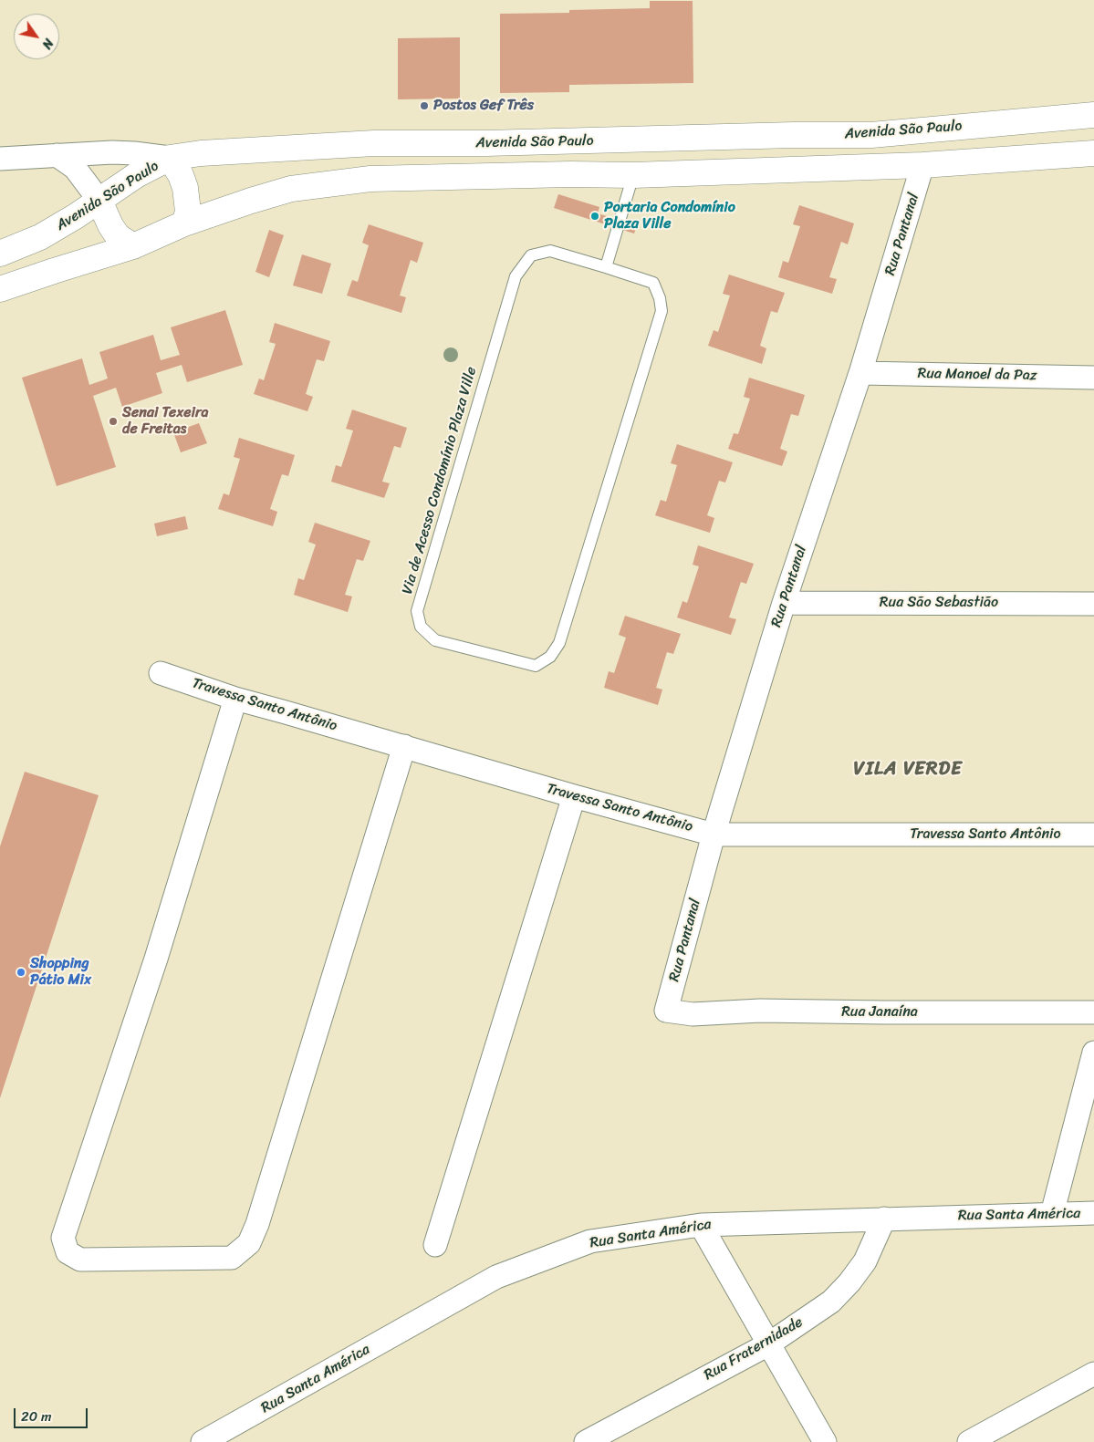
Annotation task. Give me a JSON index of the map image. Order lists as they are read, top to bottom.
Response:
{
  "streets": {
    "street": [
      "Avenida São Paulo",
      "Rua Pantanal",
      "Rua Manoel da Paz",
      "Rua São Sebastião",
      "Travessa Santo Antônio",
      "Rua Janaína",
      "Rua Santa América",
      "Rua Fraternidade"
    ],
    "lane": ["Via de Acesso Condomínio Plaza Ville"]
  },
  "crossings": [
    ["Rua Pantanal", "Rua Manoel da Paz"],
    ["Rua Pantanal", "Rua São Sebastião"],
    ["Rua Pantanal", "Travessa Santo Antônio"],
    ["Rua Pantanal", "Rua Janaína"],
    ["Rua Santa América", "Rua Fraternidade"]
  ],
  "districts": ["VILA VERDE"],
  "places": [
    "Postos Gef Três",
    "Portaria Condomínio Plaza Ville",
    "Senai Texeira de Freitas",
    "Shopping Pátio Mix"
  ],
  "scale_bar": "20 m",
  "north": "bottom right"
}
